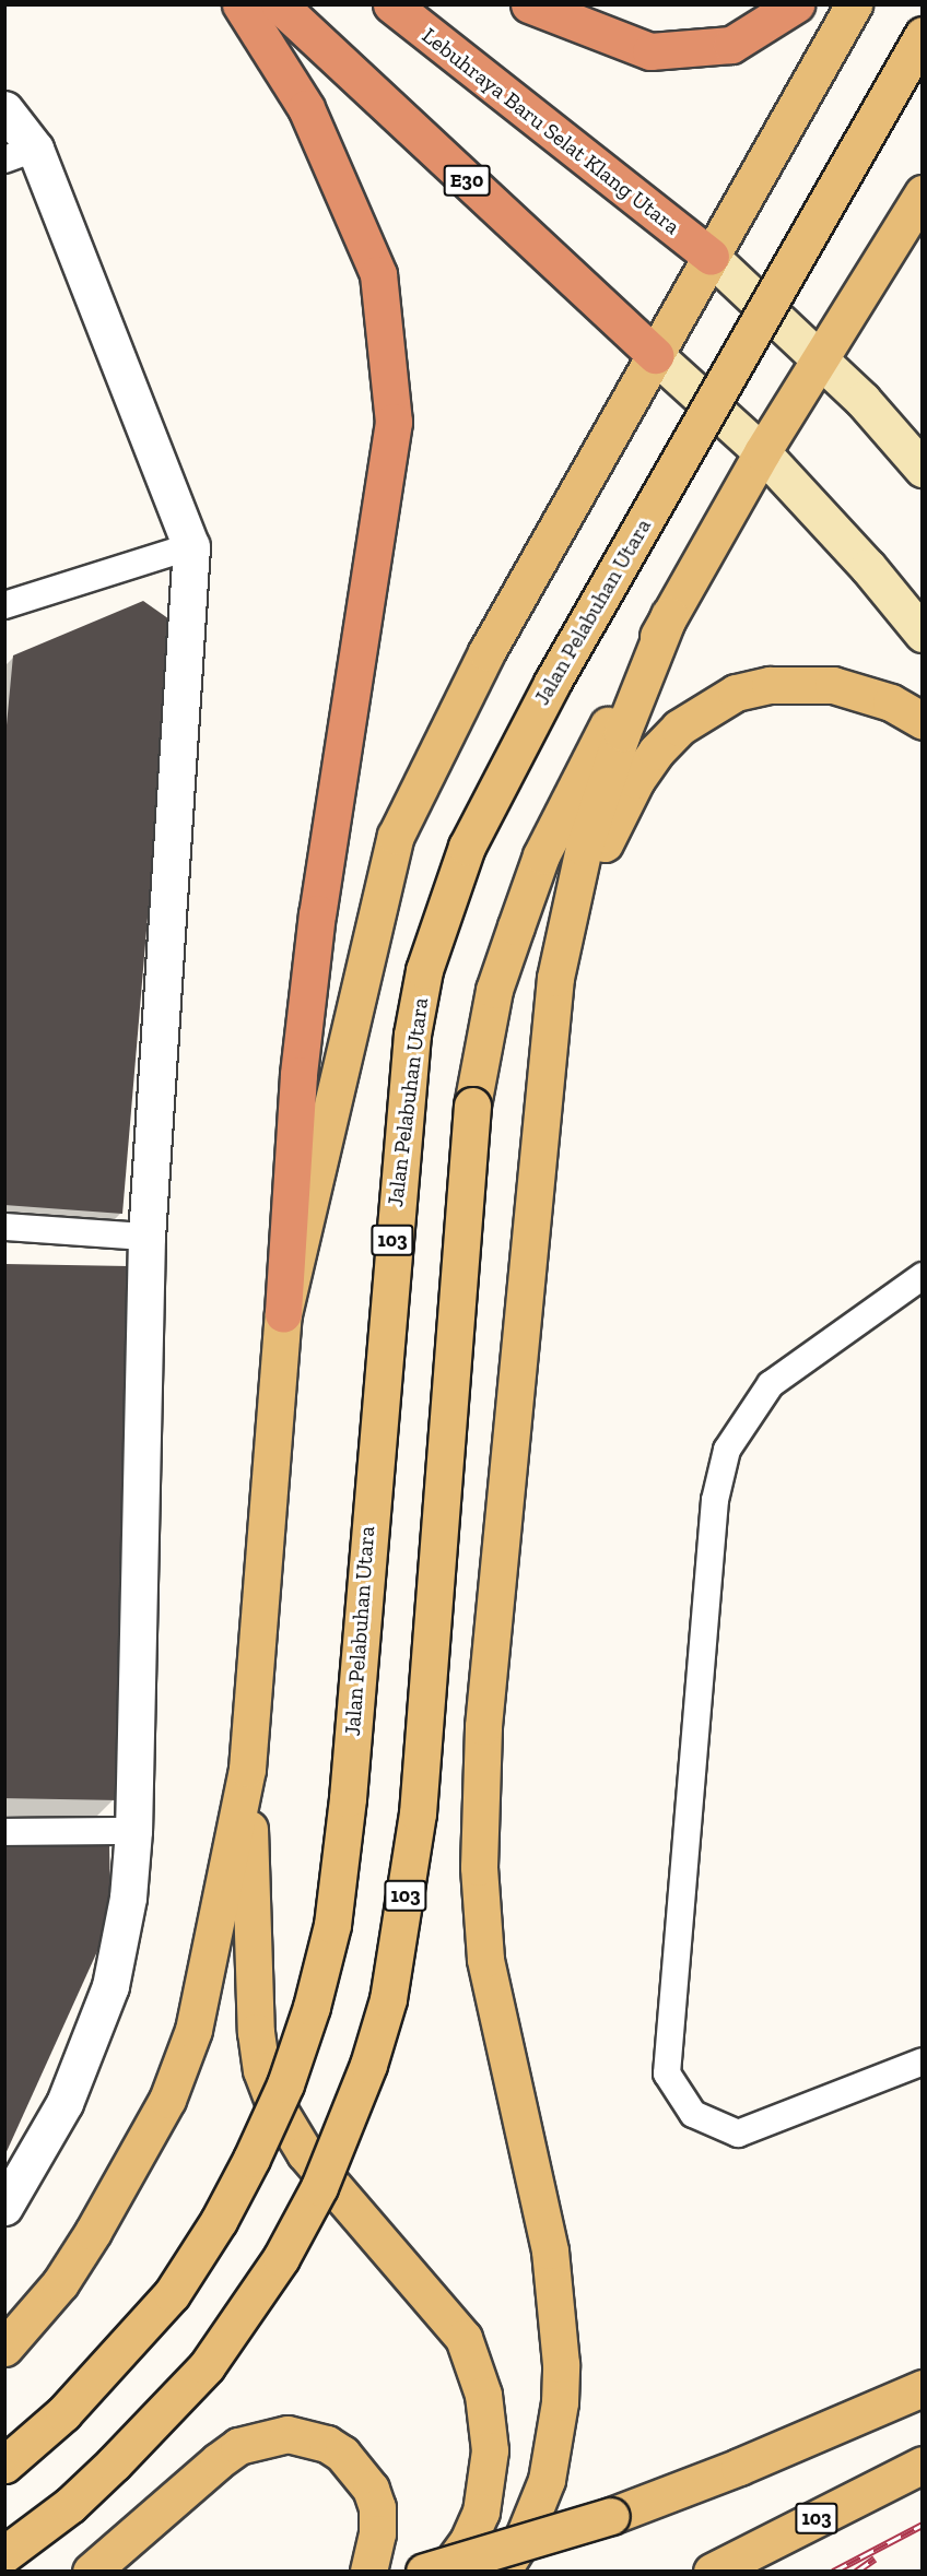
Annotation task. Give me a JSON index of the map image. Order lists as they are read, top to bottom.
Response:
{
  "streets": {
    "highway": ["Lebuhraya Baru Selat Klang Utara", "E30"],
    "main road": ["Jalan Pelabuhan Utara", "103"]
  }
}
